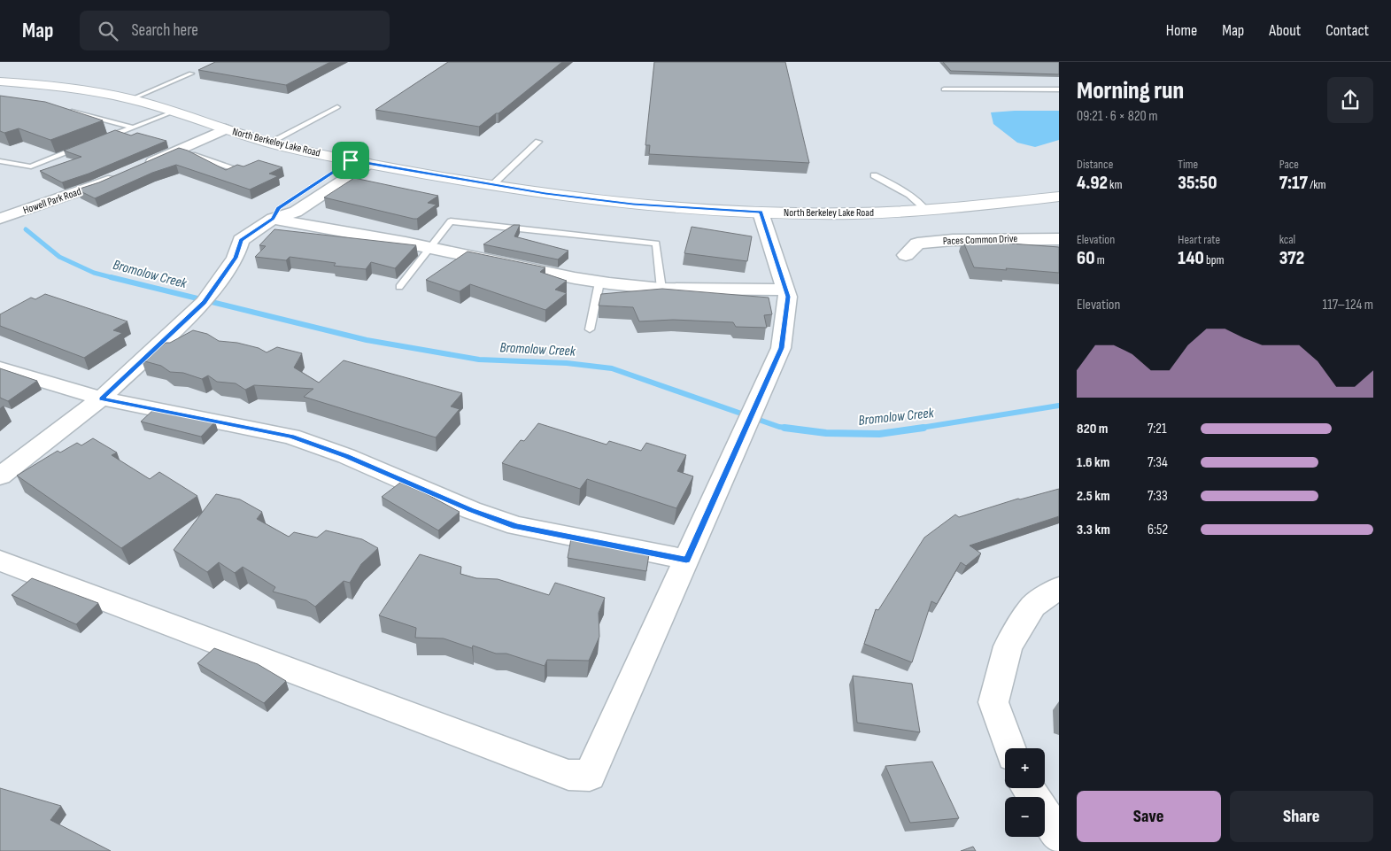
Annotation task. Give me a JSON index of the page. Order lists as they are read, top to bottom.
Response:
{
  "streets": {
    "street": ["North Berkeley Lake Road", "Howell Park Road", "Paces Common Drive"]
  },
  "water": ["Bromolow Creek"],
  "page": {
    "header": "Map",
    "search": "Search here",
    "nav": [
      "Home",
      "Map",
      "About",
      "Contact"
    ],
    "heading": ["Morning run", "09:21 · 6 × 820 m"],
    "stats": [
      ["Distance", "4.92 km"],
      ["Time", "35:50"],
      ["Pace", "7:17 /km"],
      ["Elevation", "60 m"],
      ["Heart rate", "140 bpm"],
      ["kcal", "372"]
    ],
    "chart": ["Elevation", "117–124 m"],
    "list": [
      {
        "name": "820 m",
        "note": "7:21"
      },
      {
        "name": "1.6 km",
        "note": "7:34"
      },
      {
        "name": "2.5 km",
        "note": "7:33"
      },
      {
        "name": "3.3 km",
        "note": "6:52"
      }
    ],
    "map_buttons": ["+", "−"],
    "buttons": ["Save", "Share"]
  }
}
